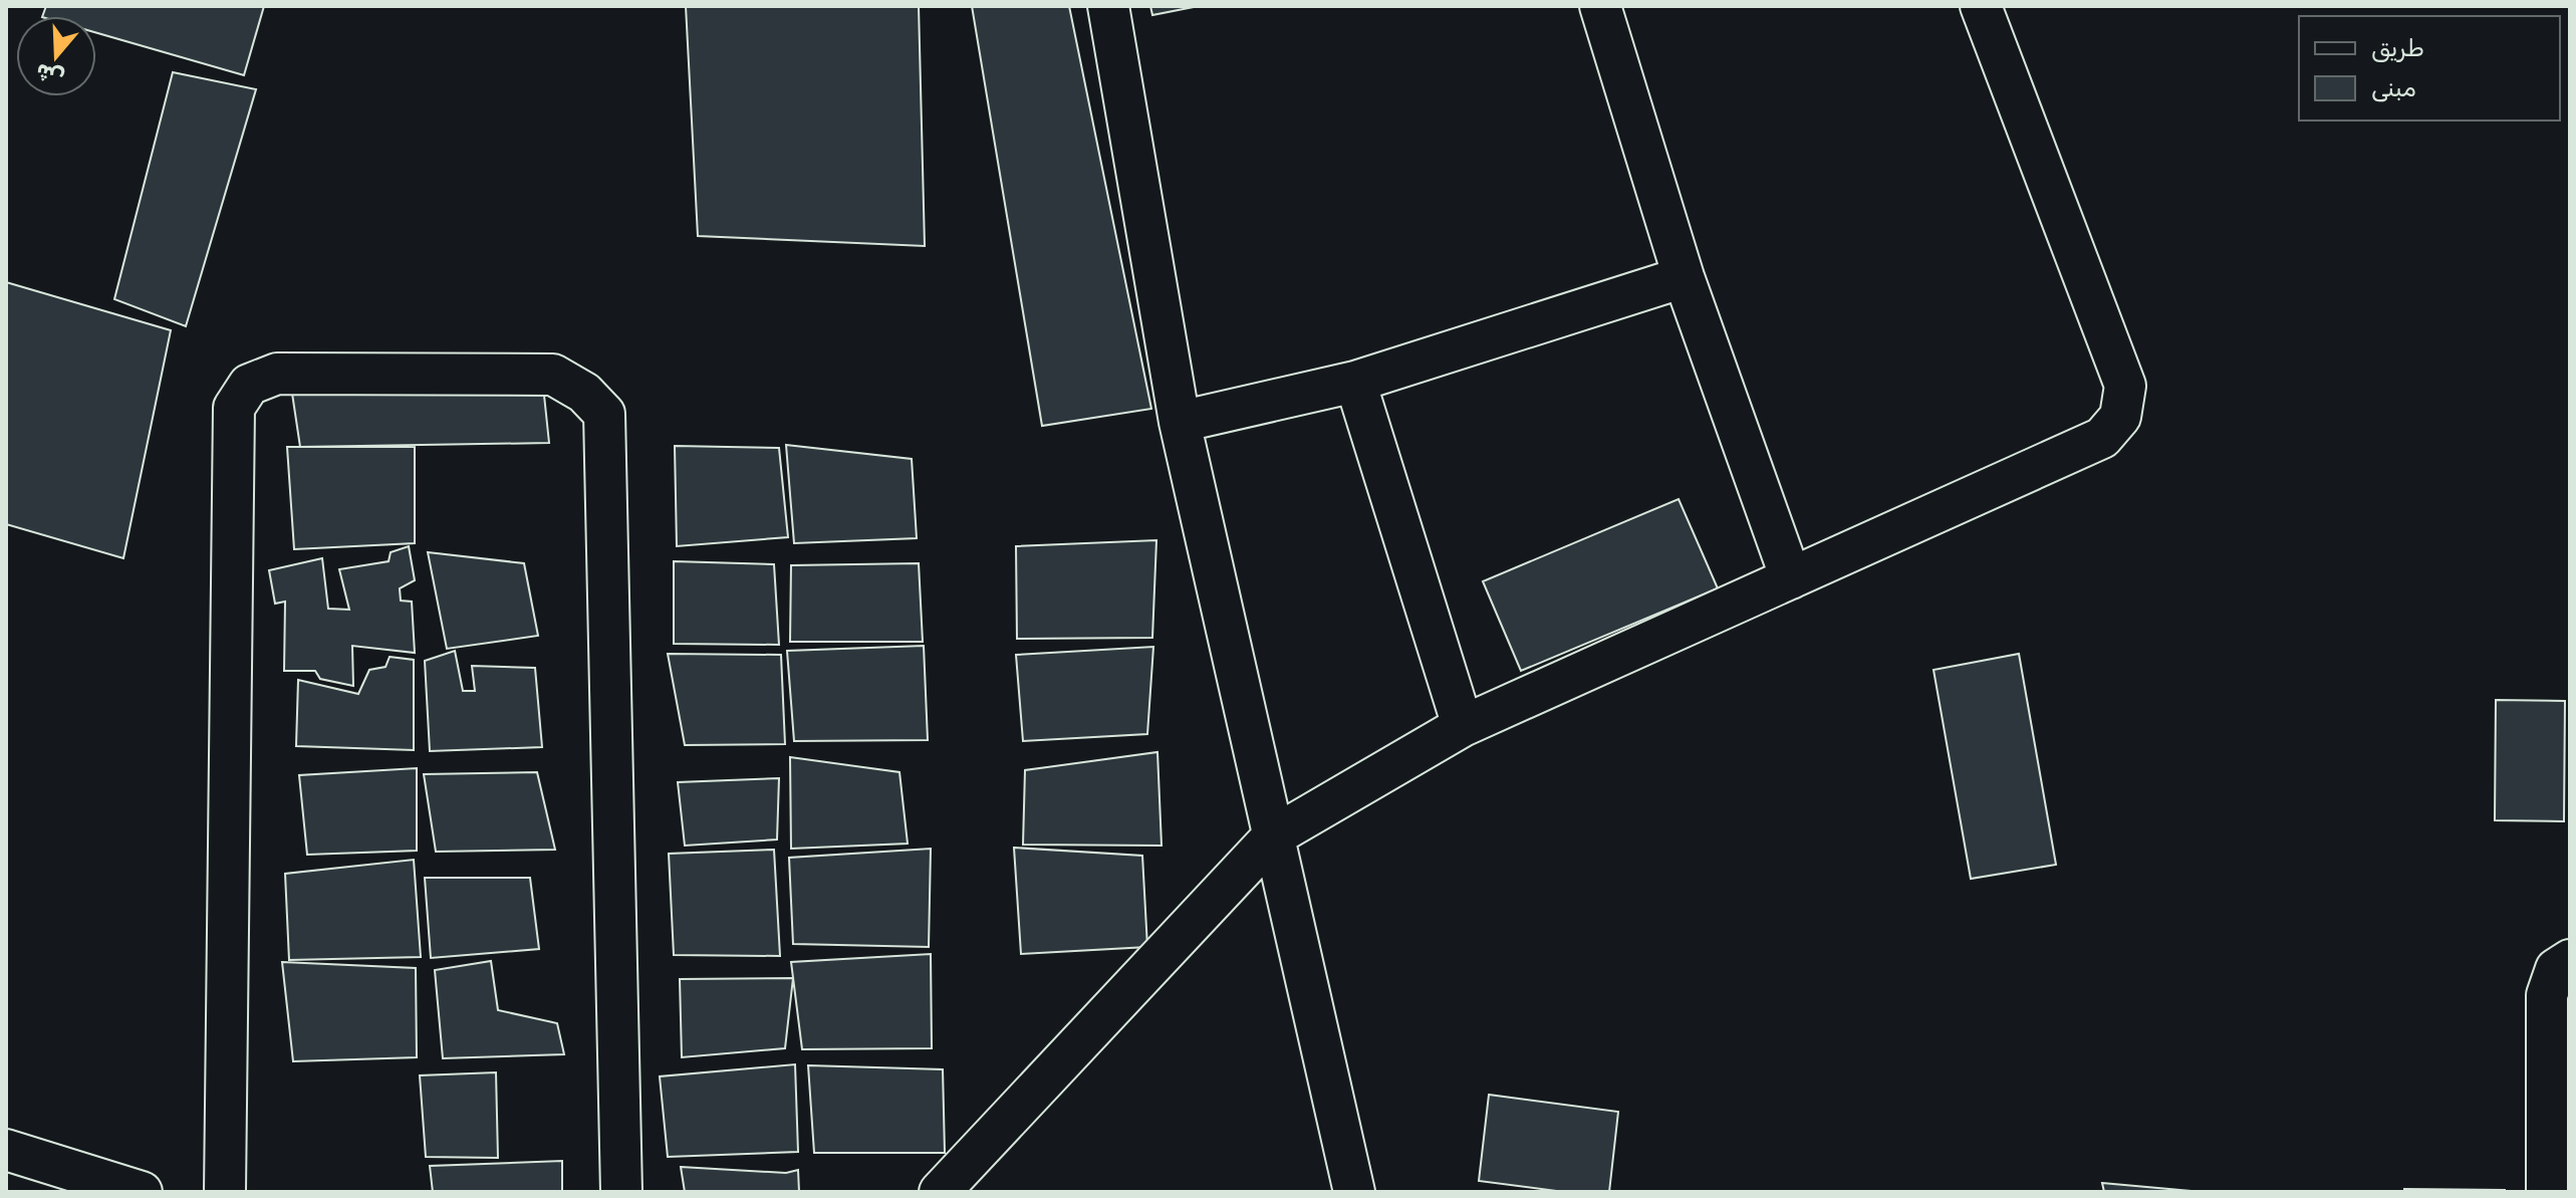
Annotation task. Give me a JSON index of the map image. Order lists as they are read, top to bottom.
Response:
{
  "legend": ["طريق", "مبنى"],
  "north": "bottom"
}
